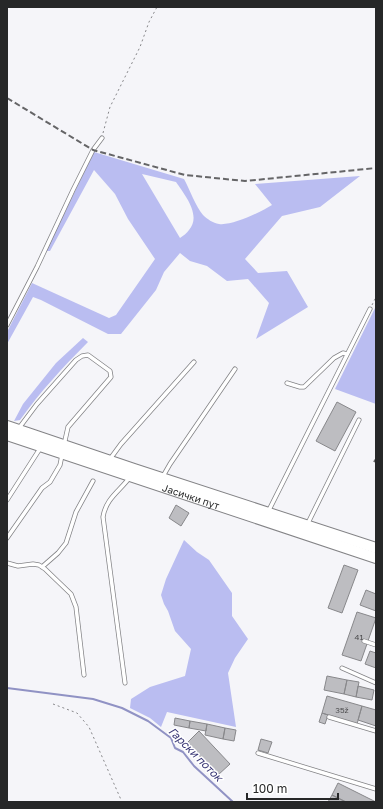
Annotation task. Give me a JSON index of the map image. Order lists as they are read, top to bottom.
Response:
{
  "streets": {
    "main road": ["Јасички пут"]
  },
  "water": ["Гарски поток"],
  "house_numbers": ["41", "35ž"],
  "scale_bar": "100 m"
}
